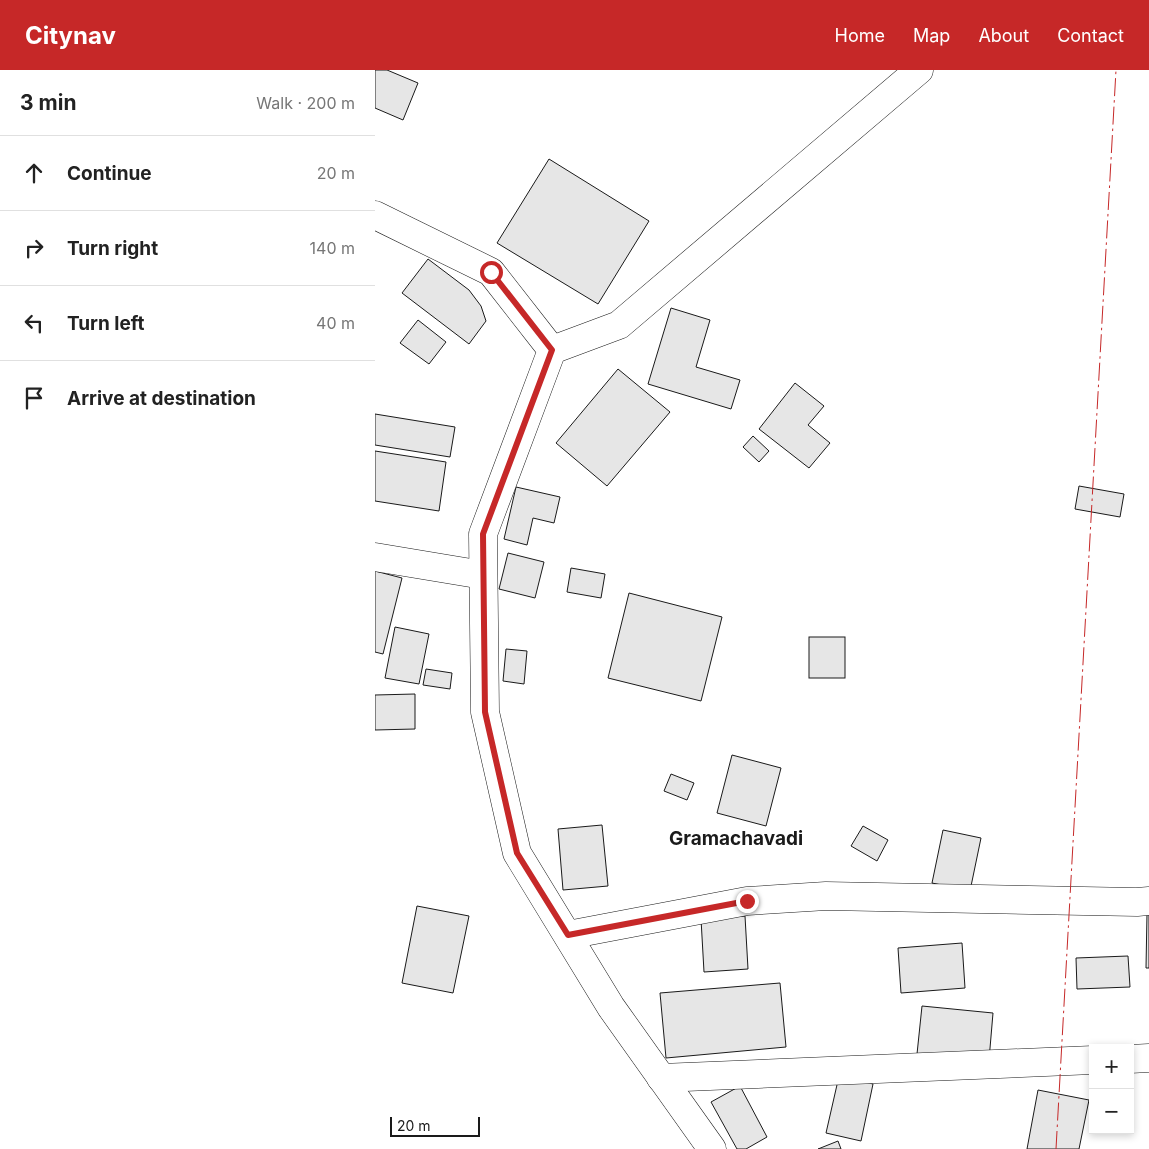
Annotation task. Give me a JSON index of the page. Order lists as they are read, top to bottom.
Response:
{
  "districts": ["Gramachavadi"],
  "scale_bar": "20 m",
  "page": {
    "header": "Citynav",
    "nav": [
      "Home",
      "Map",
      "About",
      "Contact"
    ],
    "heading": ["3 min", "Walk · 200 m"],
    "list": [
      ["Continue", "20 m"],
      ["Turn right", "140 m"],
      ["Turn left", "40 m"],
      "Arrive at destination"
    ],
    "map_buttons": ["+", "−"],
    "scale": "20 m"
  }
}
